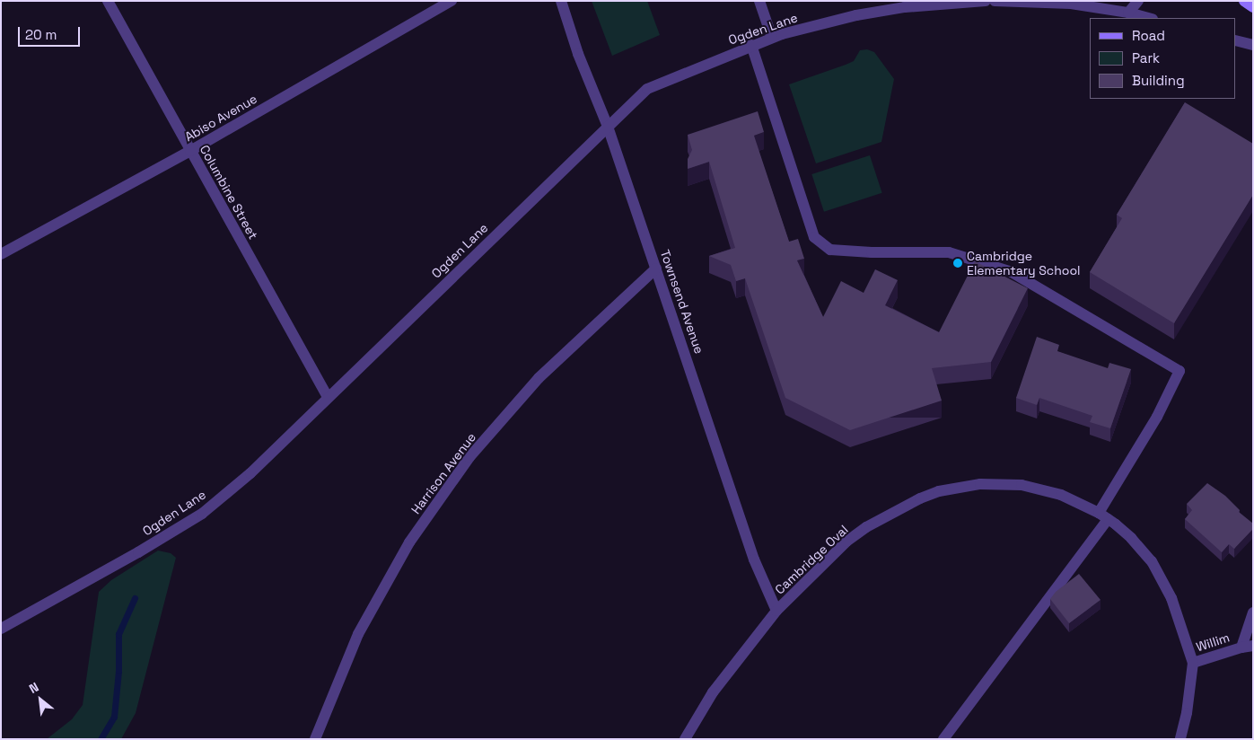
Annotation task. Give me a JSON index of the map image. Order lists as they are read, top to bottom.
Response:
{
  "streets": {
    "street": [
      "Ogden Lane",
      "Abiso Avenue",
      "Columbine Street",
      "Townsend Avenue",
      "Harrison Avenue",
      "Cambridge Oval",
      "Willim"
    ]
  },
  "crossings": [
    ["Ogden Lane", "Columbine Street"],
    ["Ogden Lane", "Townsend Avenue"],
    ["Abiso Avenue", "Columbine Street"],
    ["Townsend Avenue", "Harrison Avenue"],
    ["Townsend Avenue", "Cambridge Oval"],
    ["Cambridge Oval", "Willim"]
  ],
  "places": ["Cambridge Elementary School"],
  "legend": ["Road", "Park", "Building"],
  "scale_bar": "20 m",
  "north": "top left"
}
